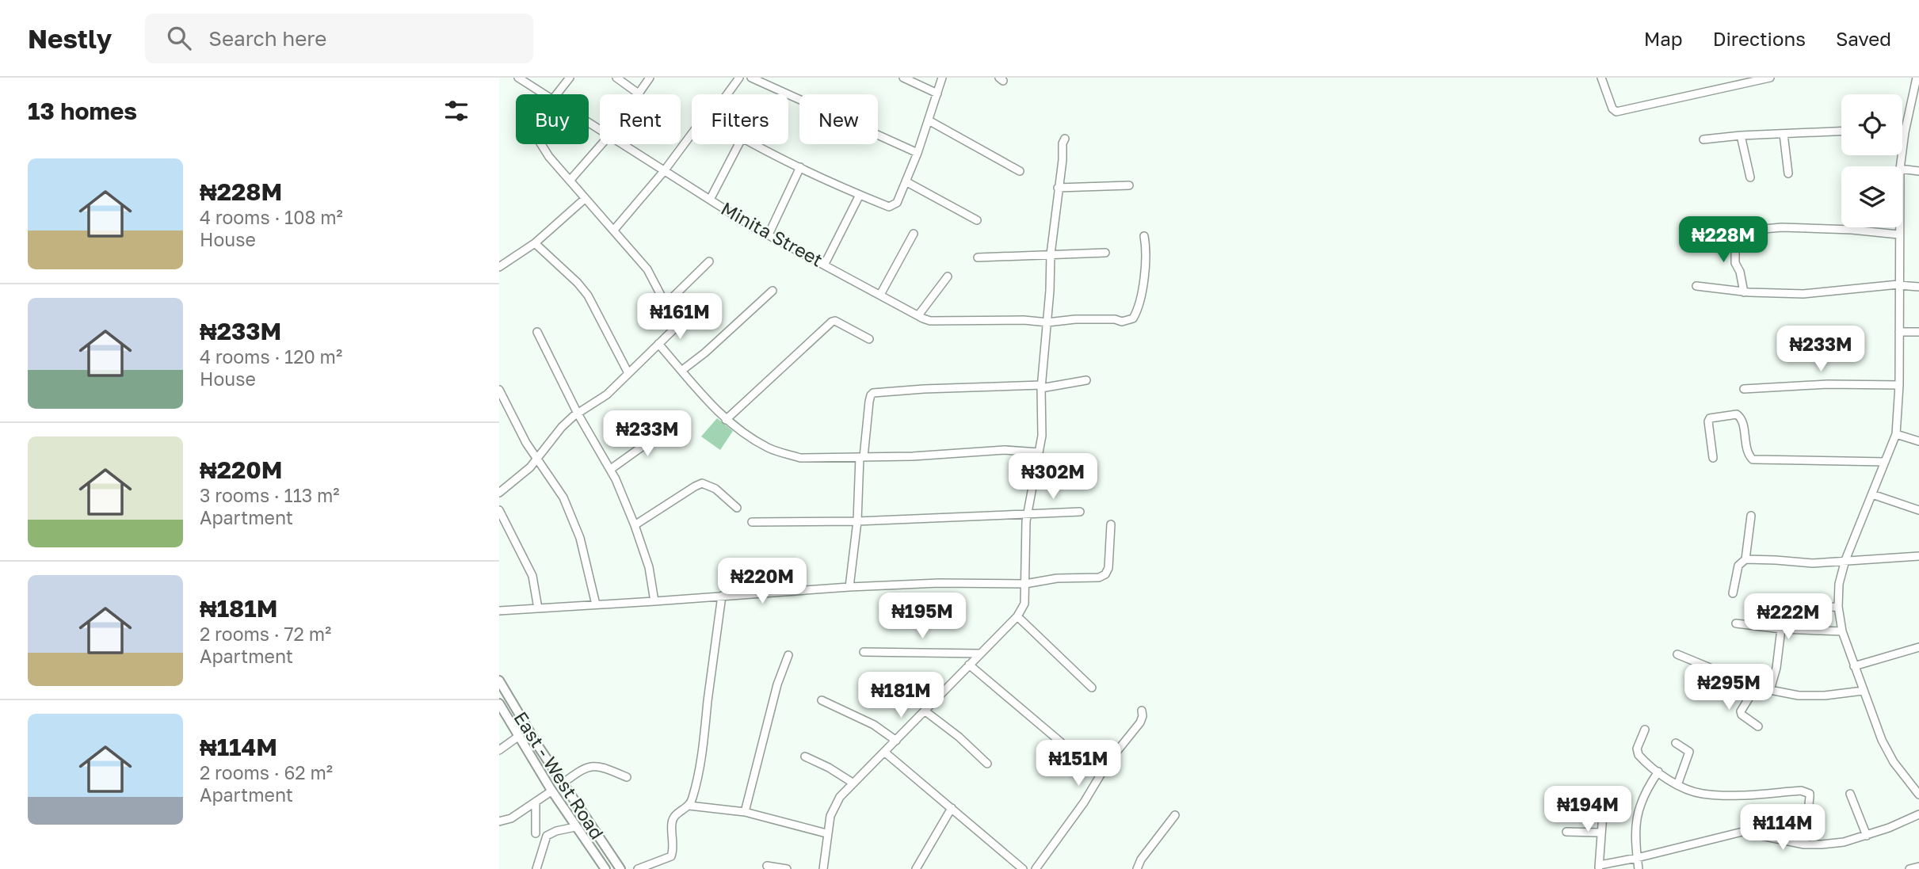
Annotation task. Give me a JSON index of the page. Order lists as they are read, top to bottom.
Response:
{
  "streets": {
    "main road": ["East - West Road"],
    "street": ["Minita Street"]
  },
  "page": {
    "header": "Nestly",
    "search": "Search here",
    "nav": ["Map", "Directions", "Saved"],
    "heading": "13 homes",
    "chip": [
      "Buy",
      "Rent",
      "Filters",
      "New"
    ],
    "list": [
      {
        "name": "₦228M",
        "note": "4 rooms · 108 m² · House"
      },
      {
        "name": "₦233M",
        "note": "4 rooms · 120 m² · House"
      },
      {
        "name": "₦220M",
        "note": "3 rooms · 113 m² · Apartment"
      },
      {
        "name": "₦181M",
        "note": "2 rooms · 72 m² · Apartment"
      },
      {
        "name": "₦114M",
        "note": "2 rooms · 62 m² · Apartment"
      }
    ],
    "price": [
      "₦228M",
      "₦161M",
      "₦233M",
      "₦233M",
      "₦302M",
      "₦220M",
      "₦195M",
      "₦222M",
      "₦295M",
      "₦181M",
      "₦151M",
      "₦194M",
      "₦114M"
    ]
  }
}
